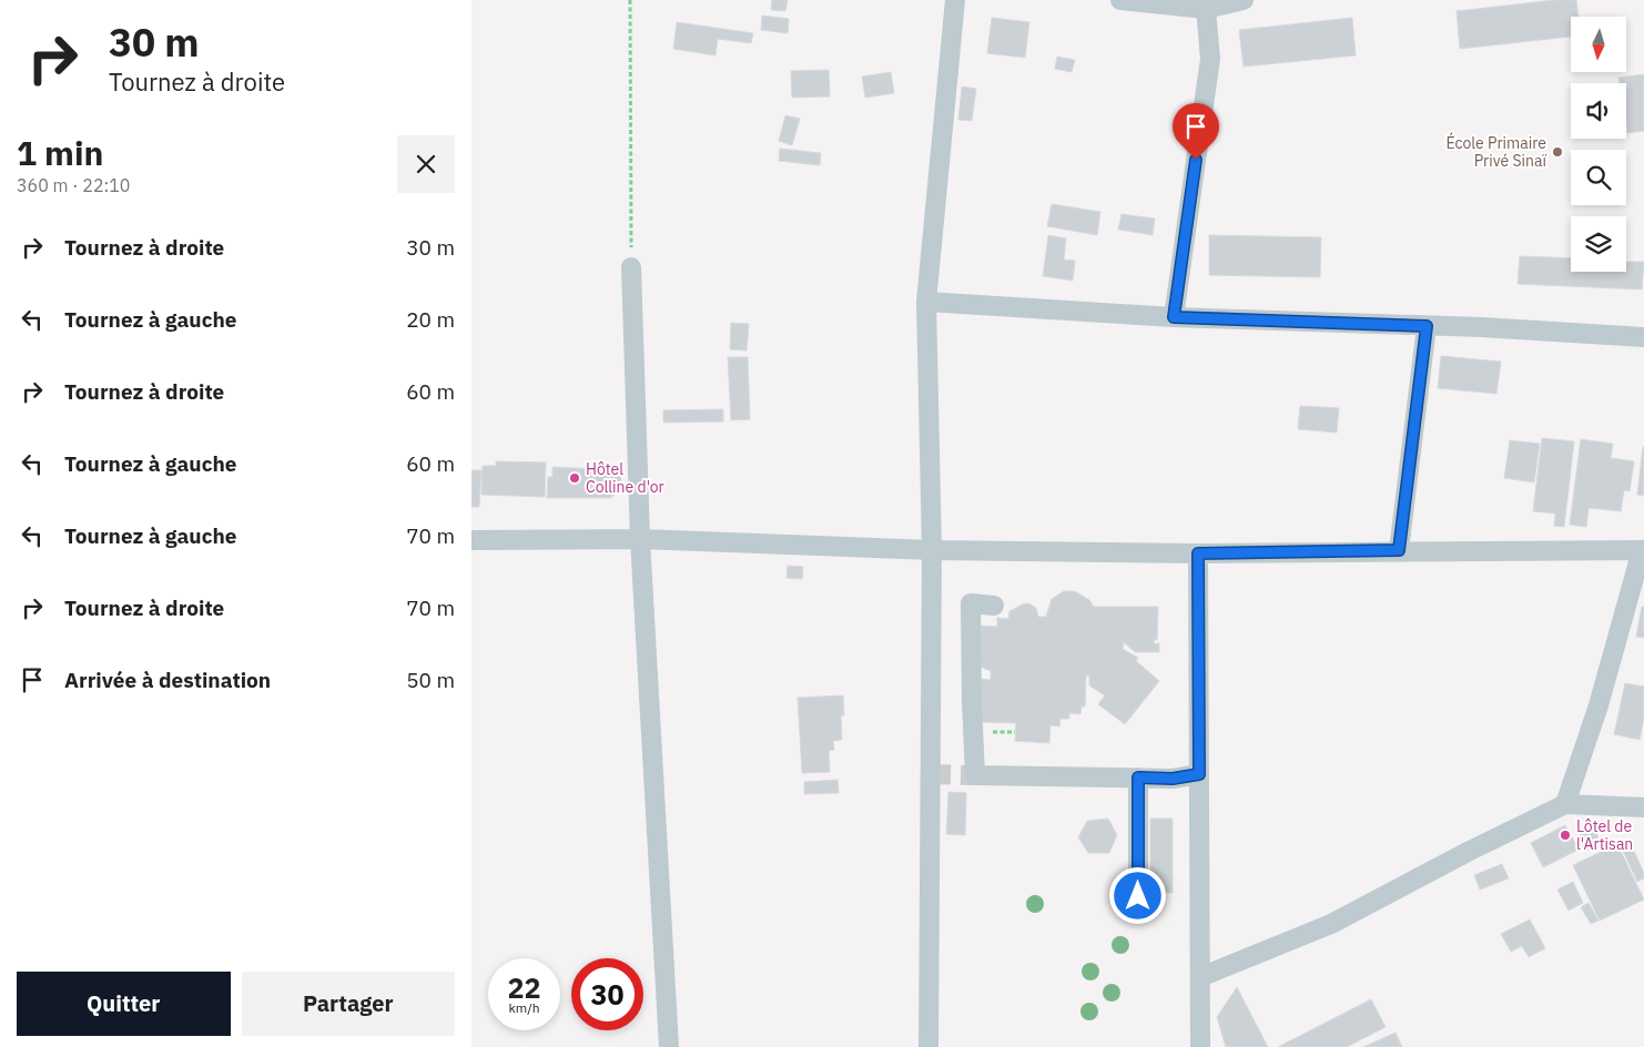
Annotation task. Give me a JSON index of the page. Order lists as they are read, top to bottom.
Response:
{
  "places": ["École Primaire Privé Sinaï", "Hôtel Colline d'or", "Lôtel de l'Artisan"],
  "north": "bottom",
  "page": {
    "turn": ["30 m", "Tournez à droite"],
    "heading": ["1 min", "360 m · 22:10"],
    "list": [
      {
        "name": "Tournez à droite",
        "value": "30 m"
      },
      {
        "name": "Tournez à gauche",
        "value": "20 m"
      },
      {
        "name": "Tournez à droite",
        "value": "60 m"
      },
      {
        "name": "Tournez à gauche",
        "value": "60 m"
      },
      {
        "name": "Tournez à gauche",
        "value": "70 m"
      },
      {
        "name": "Tournez à droite",
        "value": "70 m"
      },
      {
        "name": "Arrivée à destination",
        "value": "50 m"
      }
    ],
    "speed": "22 km/h",
    "limit": "30",
    "buttons": ["Quitter", "Partager"]
  }
}
